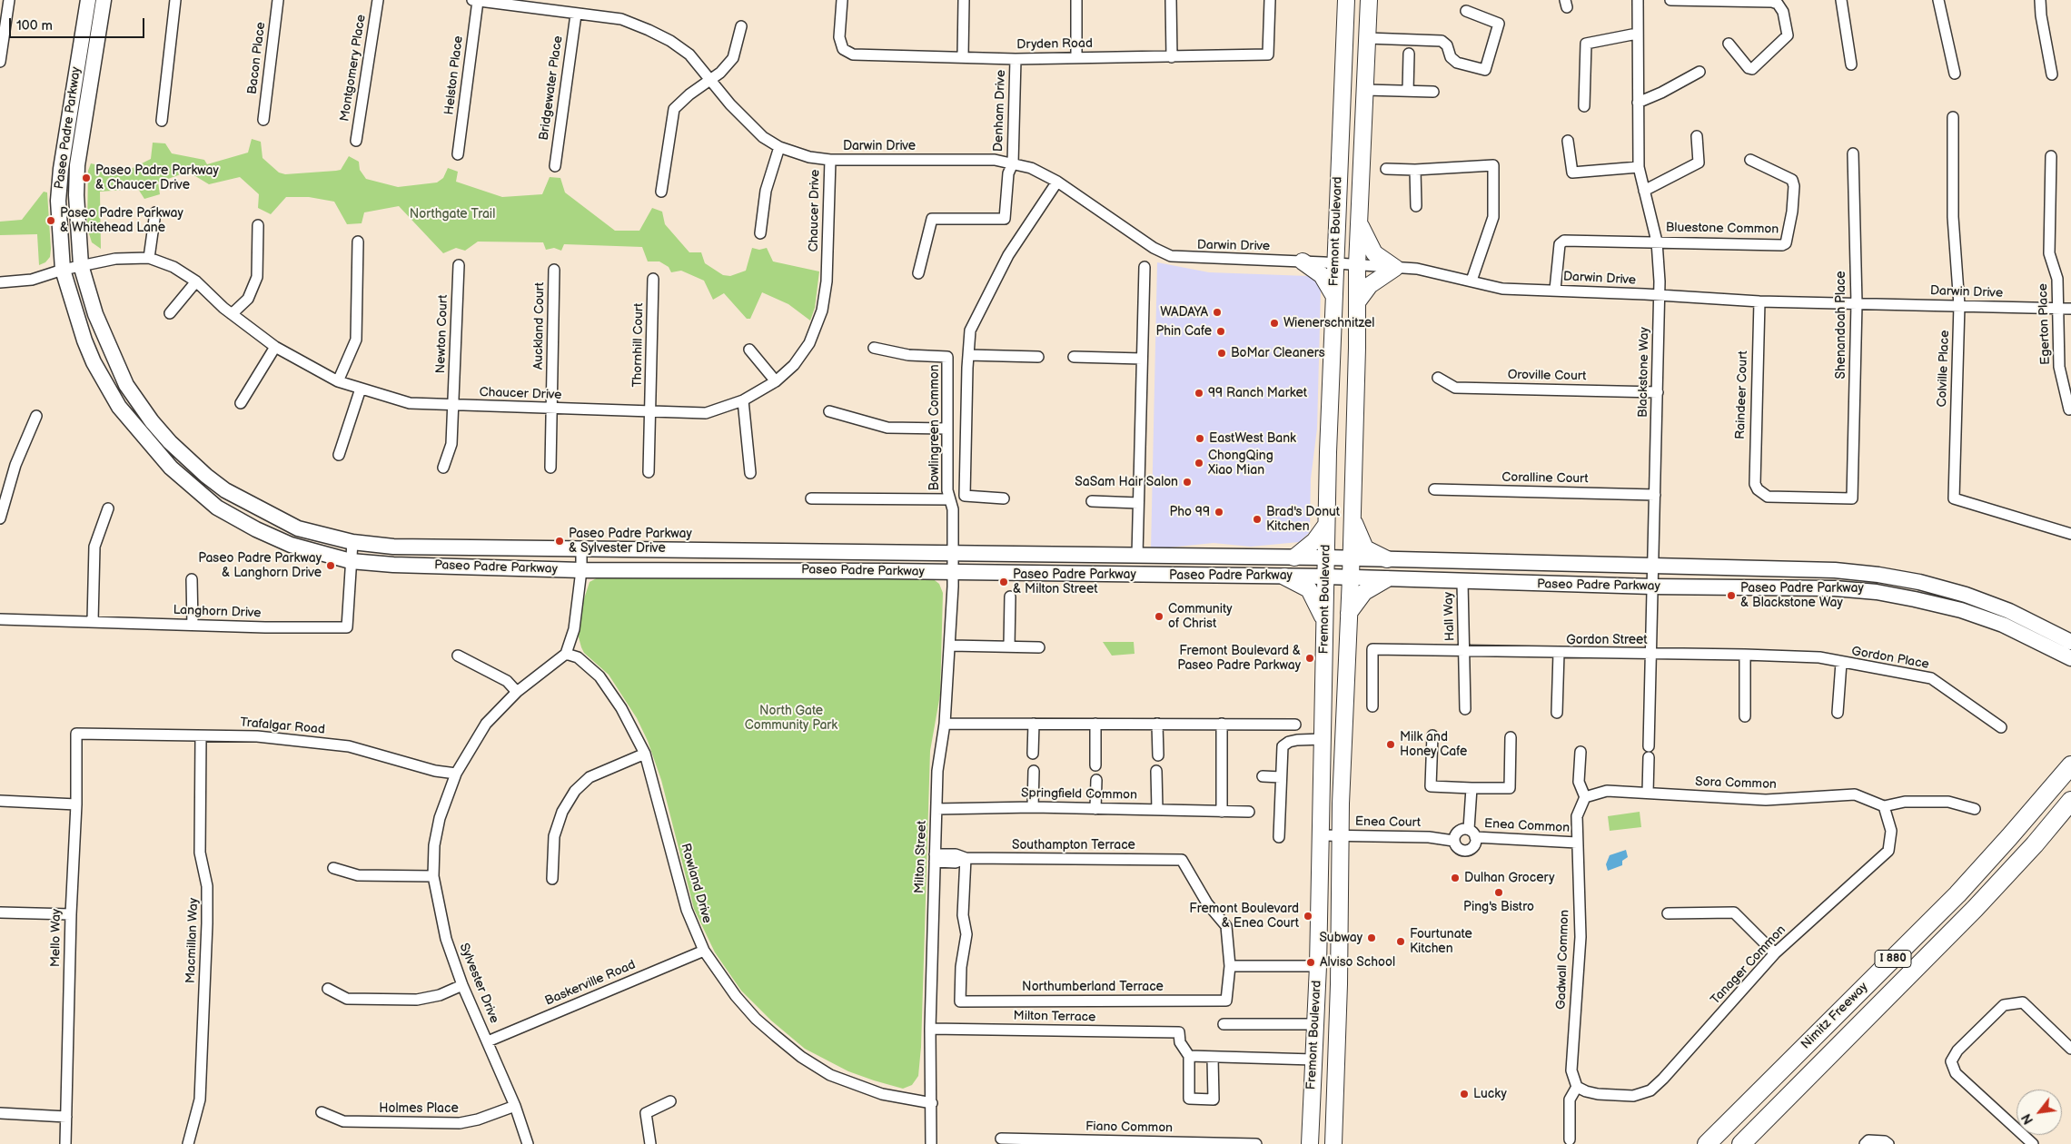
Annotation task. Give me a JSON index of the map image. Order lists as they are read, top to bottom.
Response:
{
  "streets": {
    "highway": ["I 880", "Nimitz Freeway"],
    "main road": ["Paseo Padre Parkway", "Fremont Boulevard"],
    "street": [
      "Dryden Road",
      "Bacon Place",
      "Montgomery Place",
      "Helston Place",
      "Bridgewater Place",
      "Denham Drive",
      "Darwin Drive",
      "Chaucer Drive",
      "Bluestone Common",
      "Egerton Place",
      "Shenandoah Place",
      "Auckland Court",
      "Newton Court",
      "Thornhill Court",
      "Colville Place",
      "Blackstone Way",
      "Oroville Court",
      "Raindeer Court",
      "Bowlingreen Common",
      "Coralline Court",
      "Langhorn Drive",
      "Hall Way",
      "Gordon Street",
      "Gordon Place",
      "Trafalgar Road",
      "Sora Common",
      "Springfield Common",
      "Enea Court",
      "Enea Common",
      "Southampton Terrace",
      "Milton Street",
      "Rowland Drive",
      "Mello Way",
      "Macmillan Way",
      "Gadwall Common",
      "Tanager Common",
      "Sylvester Drive",
      "Baskerville Road",
      "Northumberland Terrace",
      "Milton Terrace",
      "Holmes Place",
      "Fiano Common"
    ]
  },
  "crossings": [
    ["Dryden Road", "Denham Drive"],
    ["Helston Place", "Darwin Drive"],
    ["Bridgewater Place", "Darwin Drive"],
    ["Denham Drive", "Darwin Drive"],
    ["Paseo Padre Parkway", "Chaucer Drive"],
    ["Paseo Padre Parkway", "Fremont Boulevard"],
    ["Paseo Padre Parkway", "Blackstone Way"],
    ["Paseo Padre Parkway", "Bowlingreen Common"],
    ["Paseo Padre Parkway", "Langhorn Drive"],
    ["Paseo Padre Parkway", "Hall Way"],
    ["Paseo Padre Parkway", "Milton Street"],
    ["Darwin Drive", "Chaucer Drive"],
    ["Darwin Drive", "Fremont Boulevard"],
    ["Darwin Drive", "Egerton Place"],
    ["Darwin Drive", "Shenandoah Place"],
    ["Darwin Drive", "Colville Place"],
    ["Darwin Drive", "Blackstone Way"],
    ["Darwin Drive", "Raindeer Court"],
    ["Chaucer Drive", "Auckland Court"],
    ["Chaucer Drive", "Newton Court"],
    ["Chaucer Drive", "Thornhill Court"],
    ["Bluestone Common", "Blackstone Way"],
    ["Fremont Boulevard", "Enea Court"],
    ["Shenandoah Place", "Raindeer Court"],
    ["Blackstone Way", "Oroville Court"],
    ["Blackstone Way", "Coralline Court"],
    ["Blackstone Way", "Gordon Street"],
    ["Bowlingreen Common", "Milton Street"],
    ["Hall Way", "Gordon Street"],
    ["Gordon Street", "Gordon Place"],
    ["Trafalgar Road", "Mello Way"],
    ["Trafalgar Road", "Macmillan Way"],
    ["Trafalgar Road", "Sylvester Drive"],
    ["Sora Common", "Gadwall Common"],
    ["Sora Common", "Tanager Common"],
    ["Springfield Common", "Milton Street"],
    ["Enea Court", "Enea Common"],
    ["Enea Common", "Gadwall Common"],
    ["Southampton Terrace", "Milton Street"],
    ["Southampton Terrace", "Northumberland Terrace"],
    ["Milton Street", "Rowland Drive"],
    ["Milton Street", "Milton Terrace"],
    ["Rowland Drive", "Sylvester Drive"],
    ["Rowland Drive", "Baskerville Road"],
    ["Gadwall Common", "Tanager Common"],
    ["Sylvester Drive", "Baskerville Road"],
    ["Sylvester Drive", "Holmes Place"]
  ],
  "parks": ["Northgate Trail", "North Gate Community Park"],
  "places": [
    "Paseo Padre Parkway & Chaucer Drive",
    "Paseo Padre Parkway & Whitehead Lane",
    "WADAYA",
    "Wienerschnitzel",
    "Phin Cafe",
    "BoMar Cleaners",
    "99 Ranch Market",
    "EastWest Bank",
    "ChongQing Xiao Mian",
    "SaSam Hair Salon",
    "Pho 99",
    "Brad's Donut Kitchen",
    "Paseo Padre Parkway & Sylvester Drive",
    "Paseo Padre Parkway & Langhorn Drive",
    "Paseo Padre Parkway & Milton Street",
    "Paseo Padre Parkway & Blackstone Way",
    "Community of Christ",
    "Fremont Boulevard & Paseo Padre Parkway",
    "Milk and Honey Cafe",
    "Dulhan Grocery",
    "Ping's Bistro",
    "Fremont Boulevard & Enea Court",
    "Subway",
    "Fourtunate Kitchen",
    "Alviso School",
    "Lucky"
  ],
  "scale_bar": "100 m",
  "north": "bottom left"
}
